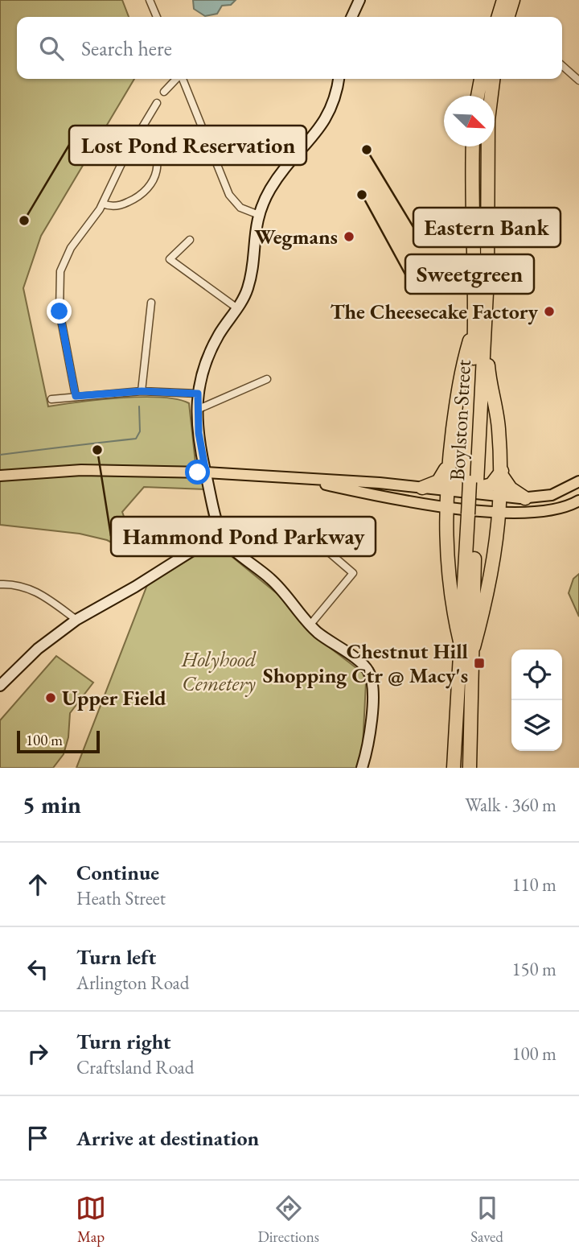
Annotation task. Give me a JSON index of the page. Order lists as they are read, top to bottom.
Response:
{
  "streets": {
    "highway": ["Boylston Street"]
  },
  "parks": ["Holyhood Cemetery"],
  "places": {
    "other": [
      "Eastern Bank",
      "Sweetgreen",
      "Lost Pond Reservation",
      "Wegmans",
      "The Cheesecake Factory",
      "Hammond Pond Parkway",
      "Upper Field"
    ],
    "transit": ["Chestnut Hill Shopping Ctr @ Macy's"]
  },
  "scale_bar": "100 m",
  "north": "bottom right",
  "page": {
    "search": "Search here",
    "scale": "100 m",
    "heading": ["5 min", "Walk · 360 m"],
    "list": [
      ["Continue", "Heath Street", "110 m"],
      ["Turn left", "Arlington Road", "150 m"],
      ["Turn right", "Craftsland Road", "100 m"],
      "Arrive at destination"
    ],
    "nav": ["Map", "Directions", "Saved"]
  }
}
